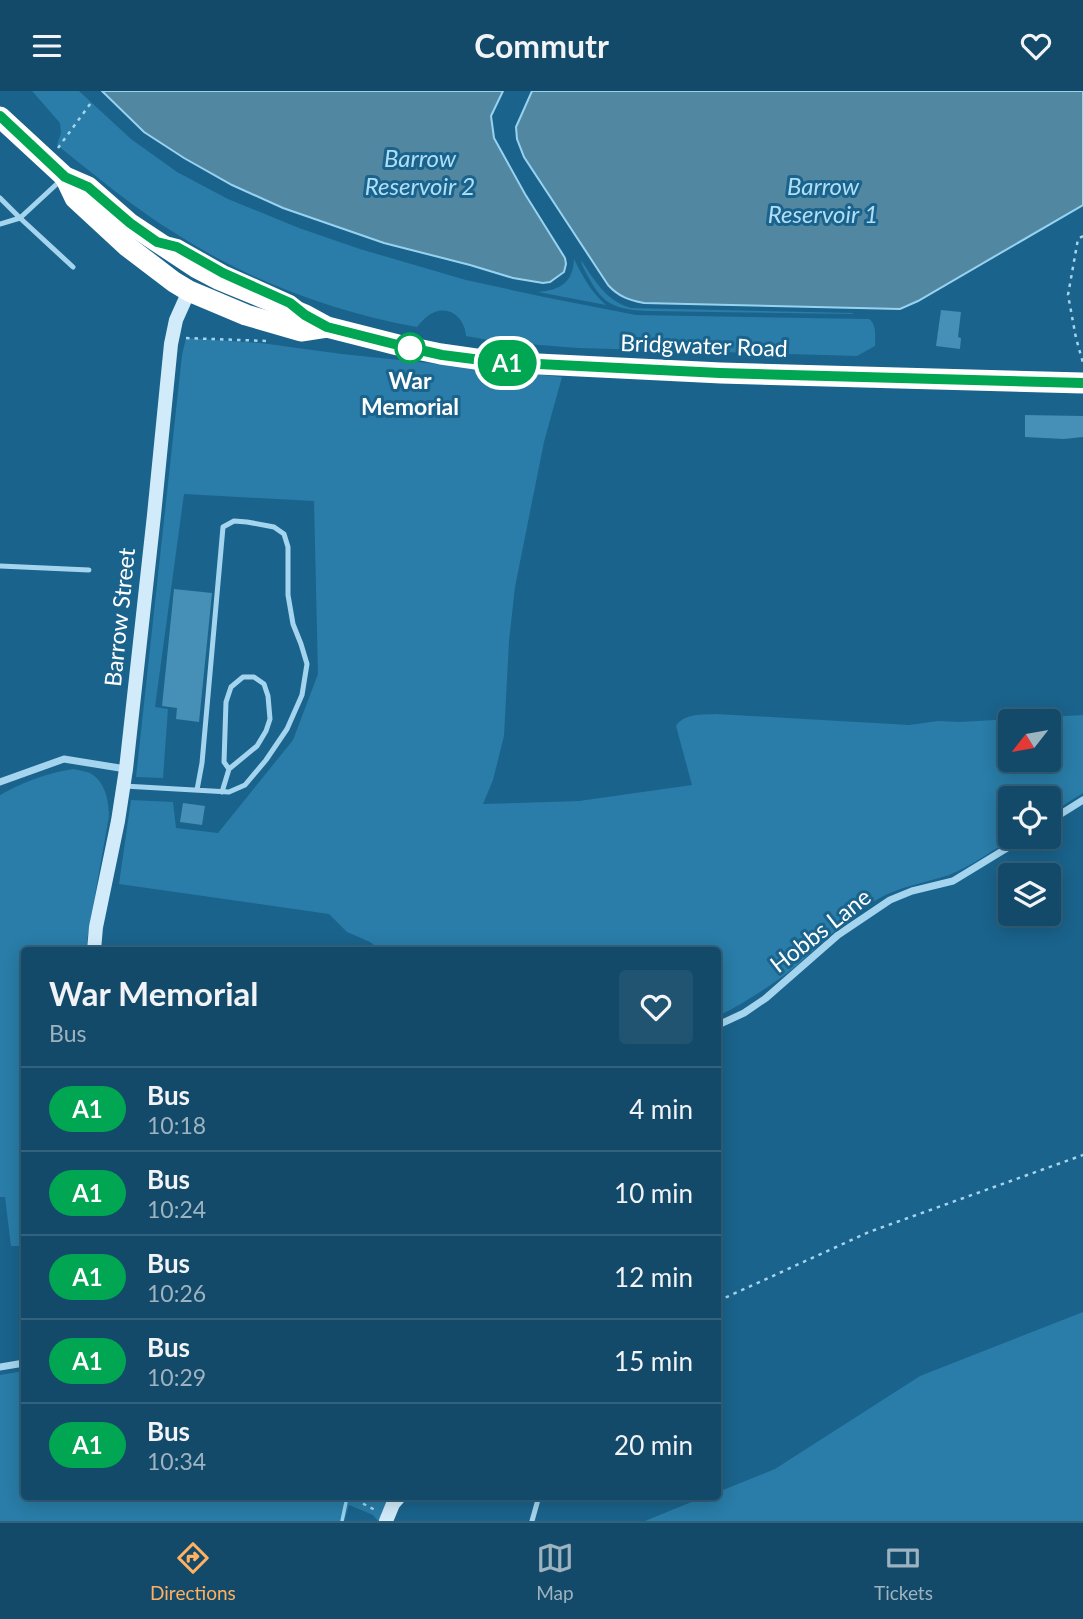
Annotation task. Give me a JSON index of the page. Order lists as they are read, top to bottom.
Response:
{
  "streets": {
    "highway": ["Bridgwater Road"],
    "main road": ["Barrow Street"],
    "street": ["Hobbs Lane"]
  },
  "crossings": [
    ["Bridgwater Road", "Barrow Street"]
  ],
  "water": ["Barrow Reservoir 2", "Barrow Reservoir 1"],
  "places": ["War Memorial"],
  "lines": ["bus line A1"],
  "north": "bottom left",
  "page": {
    "header": "Commutr",
    "on_map": "A1",
    "heading": ["War Memorial", "Bus"],
    "list": [
      {
        "mark": "A1",
        "name": "Bus",
        "note": "10:18",
        "value": "4 min"
      },
      {
        "mark": "A1",
        "name": "Bus",
        "note": "10:24",
        "value": "10 min"
      },
      {
        "mark": "A1",
        "name": "Bus",
        "note": "10:26",
        "value": "12 min"
      },
      {
        "mark": "A1",
        "name": "Bus",
        "note": "10:29",
        "value": "15 min"
      },
      {
        "mark": "A1",
        "name": "Bus",
        "note": "10:34",
        "value": "20 min"
      }
    ],
    "tabs": ["Directions", "Map", "Tickets"]
  }
}
